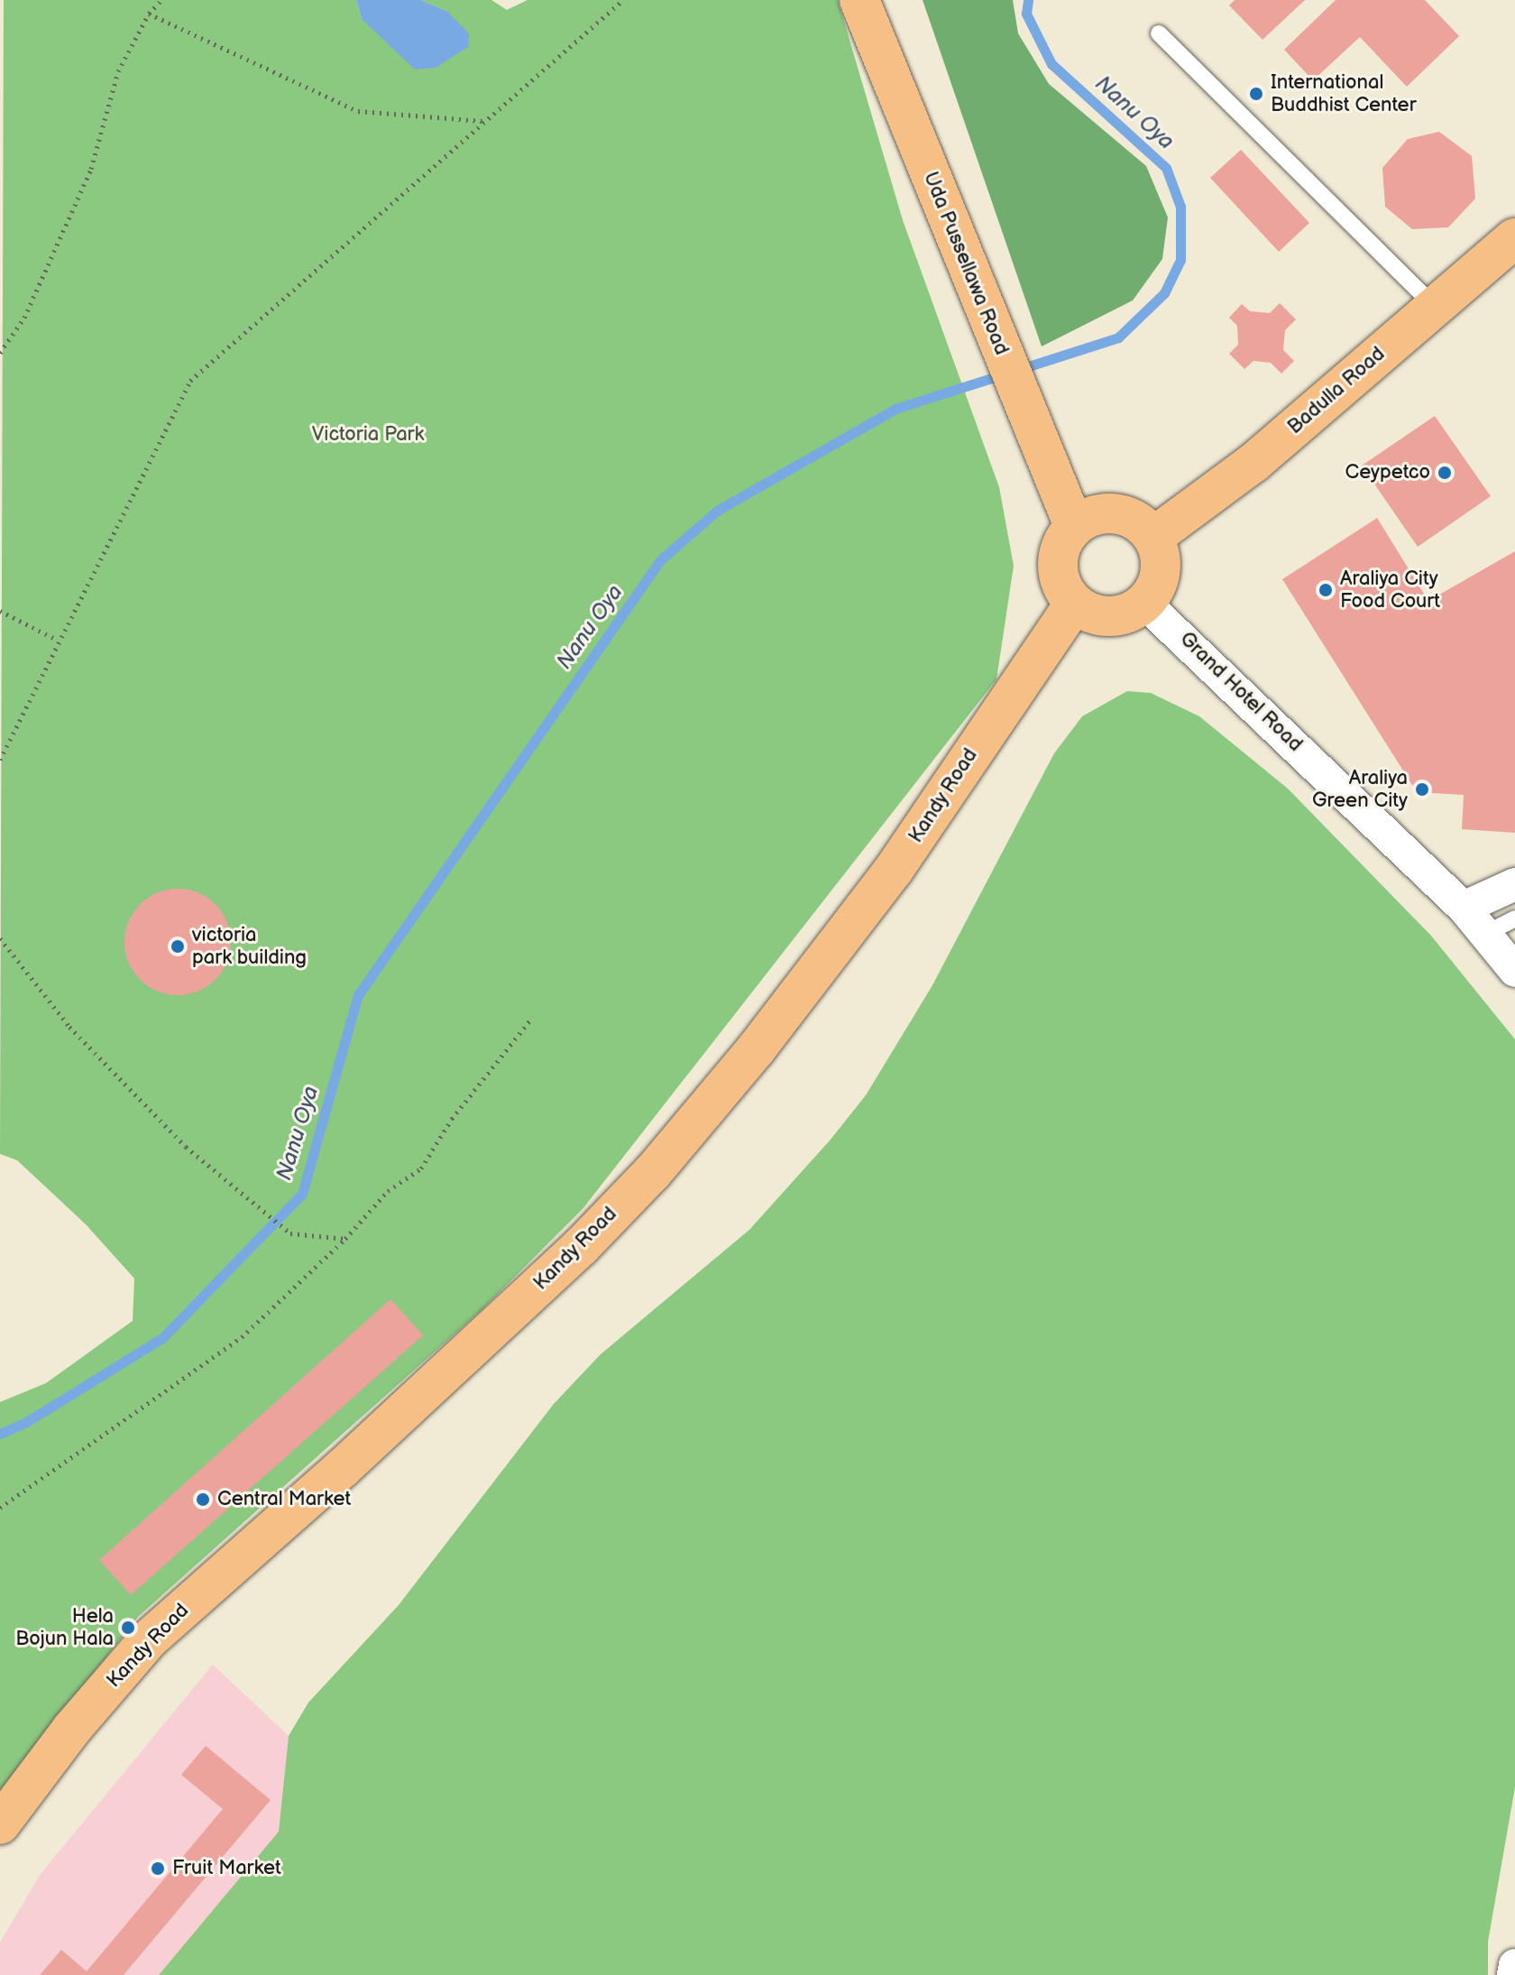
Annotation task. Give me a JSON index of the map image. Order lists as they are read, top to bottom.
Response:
{
  "streets": {
    "main road": ["Uda Pussellawa Road", "Badulla Road", "Kandy Road"],
    "street": ["Grand Hotel Road"]
  },
  "crossings": [
    ["Uda Pussellawa Road", "Badulla Road"],
    ["Uda Pussellawa Road", "Grand Hotel Road"],
    ["Uda Pussellawa Road", "Kandy Road"],
    ["Badulla Road", "Grand Hotel Road"],
    ["Badulla Road", "Kandy Road"],
    ["Grand Hotel Road", "Kandy Road"]
  ],
  "water": ["Nanu Oya"],
  "parks": ["Victoria Park"],
  "places": [
    "International Buddhist Center",
    "Ceypetco",
    "Araliya City Food Court",
    "Araliya Green City",
    "victoria park building",
    "Central Market",
    "Hela Bojun Hala",
    "Fruit Market"
  ]
}
